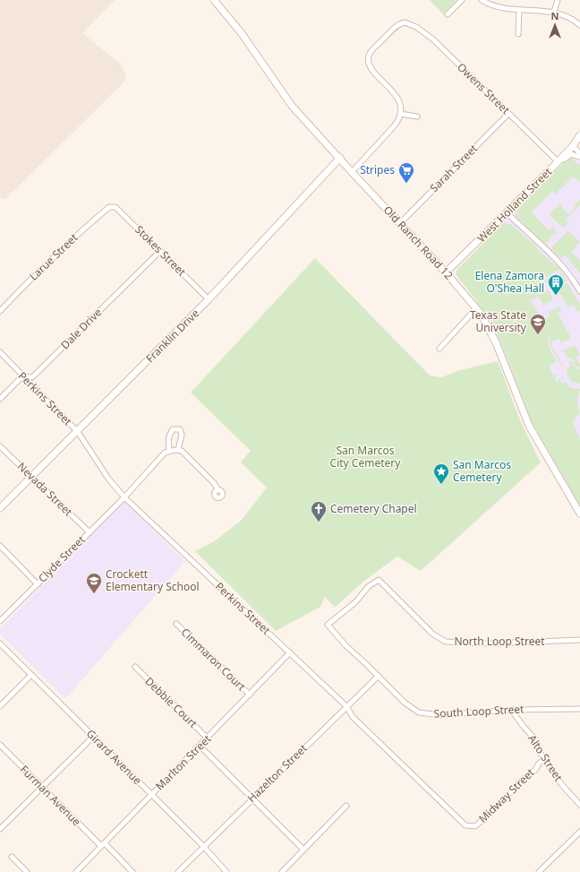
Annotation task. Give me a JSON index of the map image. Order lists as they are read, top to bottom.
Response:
{
  "streets": {
    "street": [
      "Owens Street",
      "Sarah Street",
      "West Holland Street",
      "Old Ranch Road 12",
      "Stokes Street",
      "Larue Street",
      "Dale Drive",
      "Franklin Drive",
      "Perkins Street",
      "Nevada Street",
      "Clyde Street",
      "North Loop Street",
      "Cimmaron Court",
      "Debbie Court",
      "South Loop Street",
      "Girard Avenue",
      "Alto Street",
      "Marlton Street",
      "Hazelton Street",
      "Furman Avenue",
      "Midway Street"
    ]
  },
  "crossings": [
    ["Owens Street", "Sarah Street"],
    ["Owens Street", "West Holland Street"],
    ["Sarah Street", "Old Ranch Road 12"],
    ["West Holland Street", "Old Ranch Road 12"],
    ["Old Ranch Road 12", "Franklin Drive"],
    ["Stokes Street", "Larue Street"],
    ["Stokes Street", "Dale Drive"],
    ["Stokes Street", "Franklin Drive"],
    ["Dale Drive", "Perkins Street"],
    ["Franklin Drive", "Perkins Street"],
    ["Franklin Drive", "Nevada Street"],
    ["Perkins Street", "Clyde Street"],
    ["Perkins Street", "Marlton Street"],
    ["Perkins Street", "Hazelton Street"],
    ["Perkins Street", "Midway Street"],
    ["Nevada Street", "Clyde Street"],
    ["North Loop Street", "South Loop Street"],
    ["Cimmaron Court", "Marlton Street"],
    ["Debbie Court", "Marlton Street"],
    ["South Loop Street", "Alto Street"],
    ["South Loop Street", "Hazelton Street"],
    ["Girard Avenue", "Marlton Street"],
    ["Girard Avenue", "Hazelton Street"],
    ["Alto Street", "Midway Street"],
    ["Marlton Street", "Furman Avenue"]
  ],
  "parks": ["San Marcos City Cemetery"],
  "places": {
    "supermarket": ["Stripes"],
    "building": ["Elena Zamora O'Shea Hall"],
    "school or university": ["Texas State University", "Crockett Elementary School"],
    "place": ["San Marcos Cemetery"],
    "church": ["Cemetery Chapel"]
  },
  "north": "top"
}
